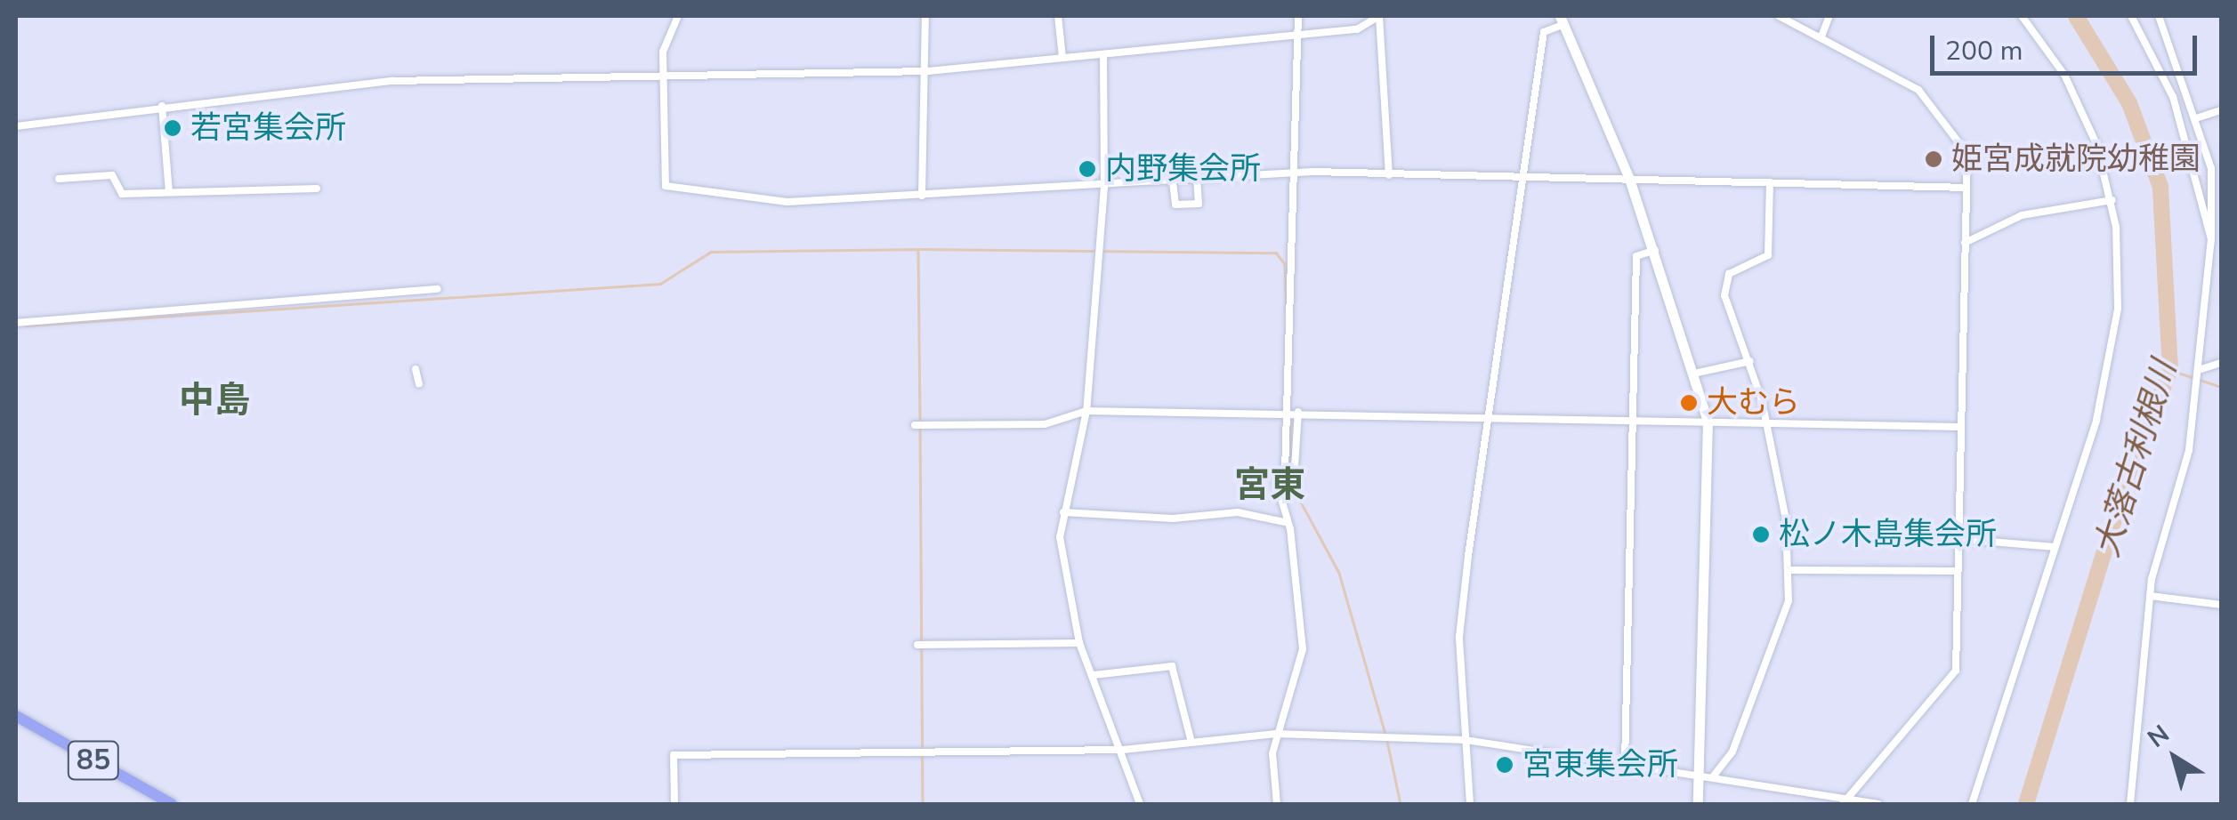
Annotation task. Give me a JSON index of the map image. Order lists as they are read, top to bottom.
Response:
{
  "streets": {
    "main road": ["85"]
  },
  "districts": ["中島", "宮東"],
  "water": ["大落古利根川"],
  "places": [
    "若宮集会所",
    "姫宮成就院幼稚園",
    "内野集会所",
    "大むら",
    "松ノ木島集会所",
    "宮東集会所"
  ],
  "scale_bar": "200 m",
  "north": "top left"
}
